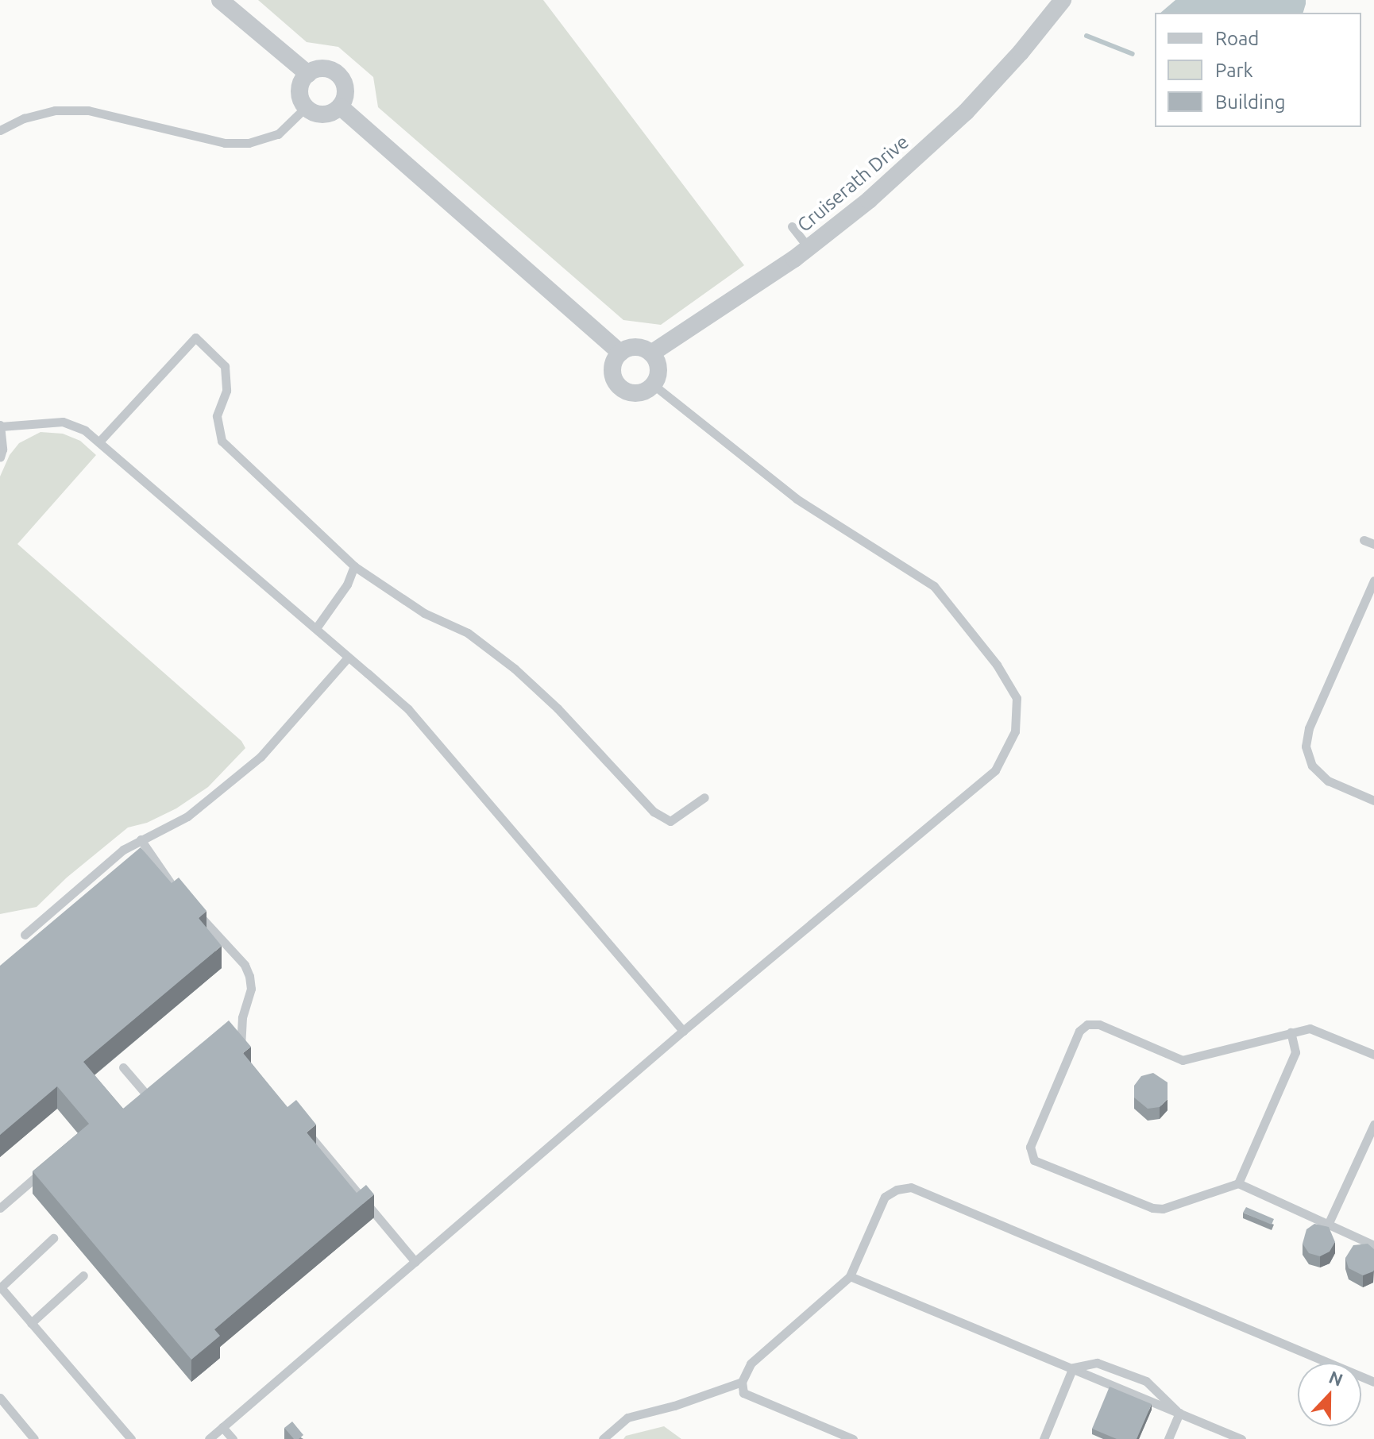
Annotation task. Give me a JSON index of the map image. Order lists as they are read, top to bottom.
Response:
{
  "streets": {
    "street": ["Cruiserath Drive"]
  },
  "legend": ["Road", "Park", "Building"],
  "north": "top"
}
